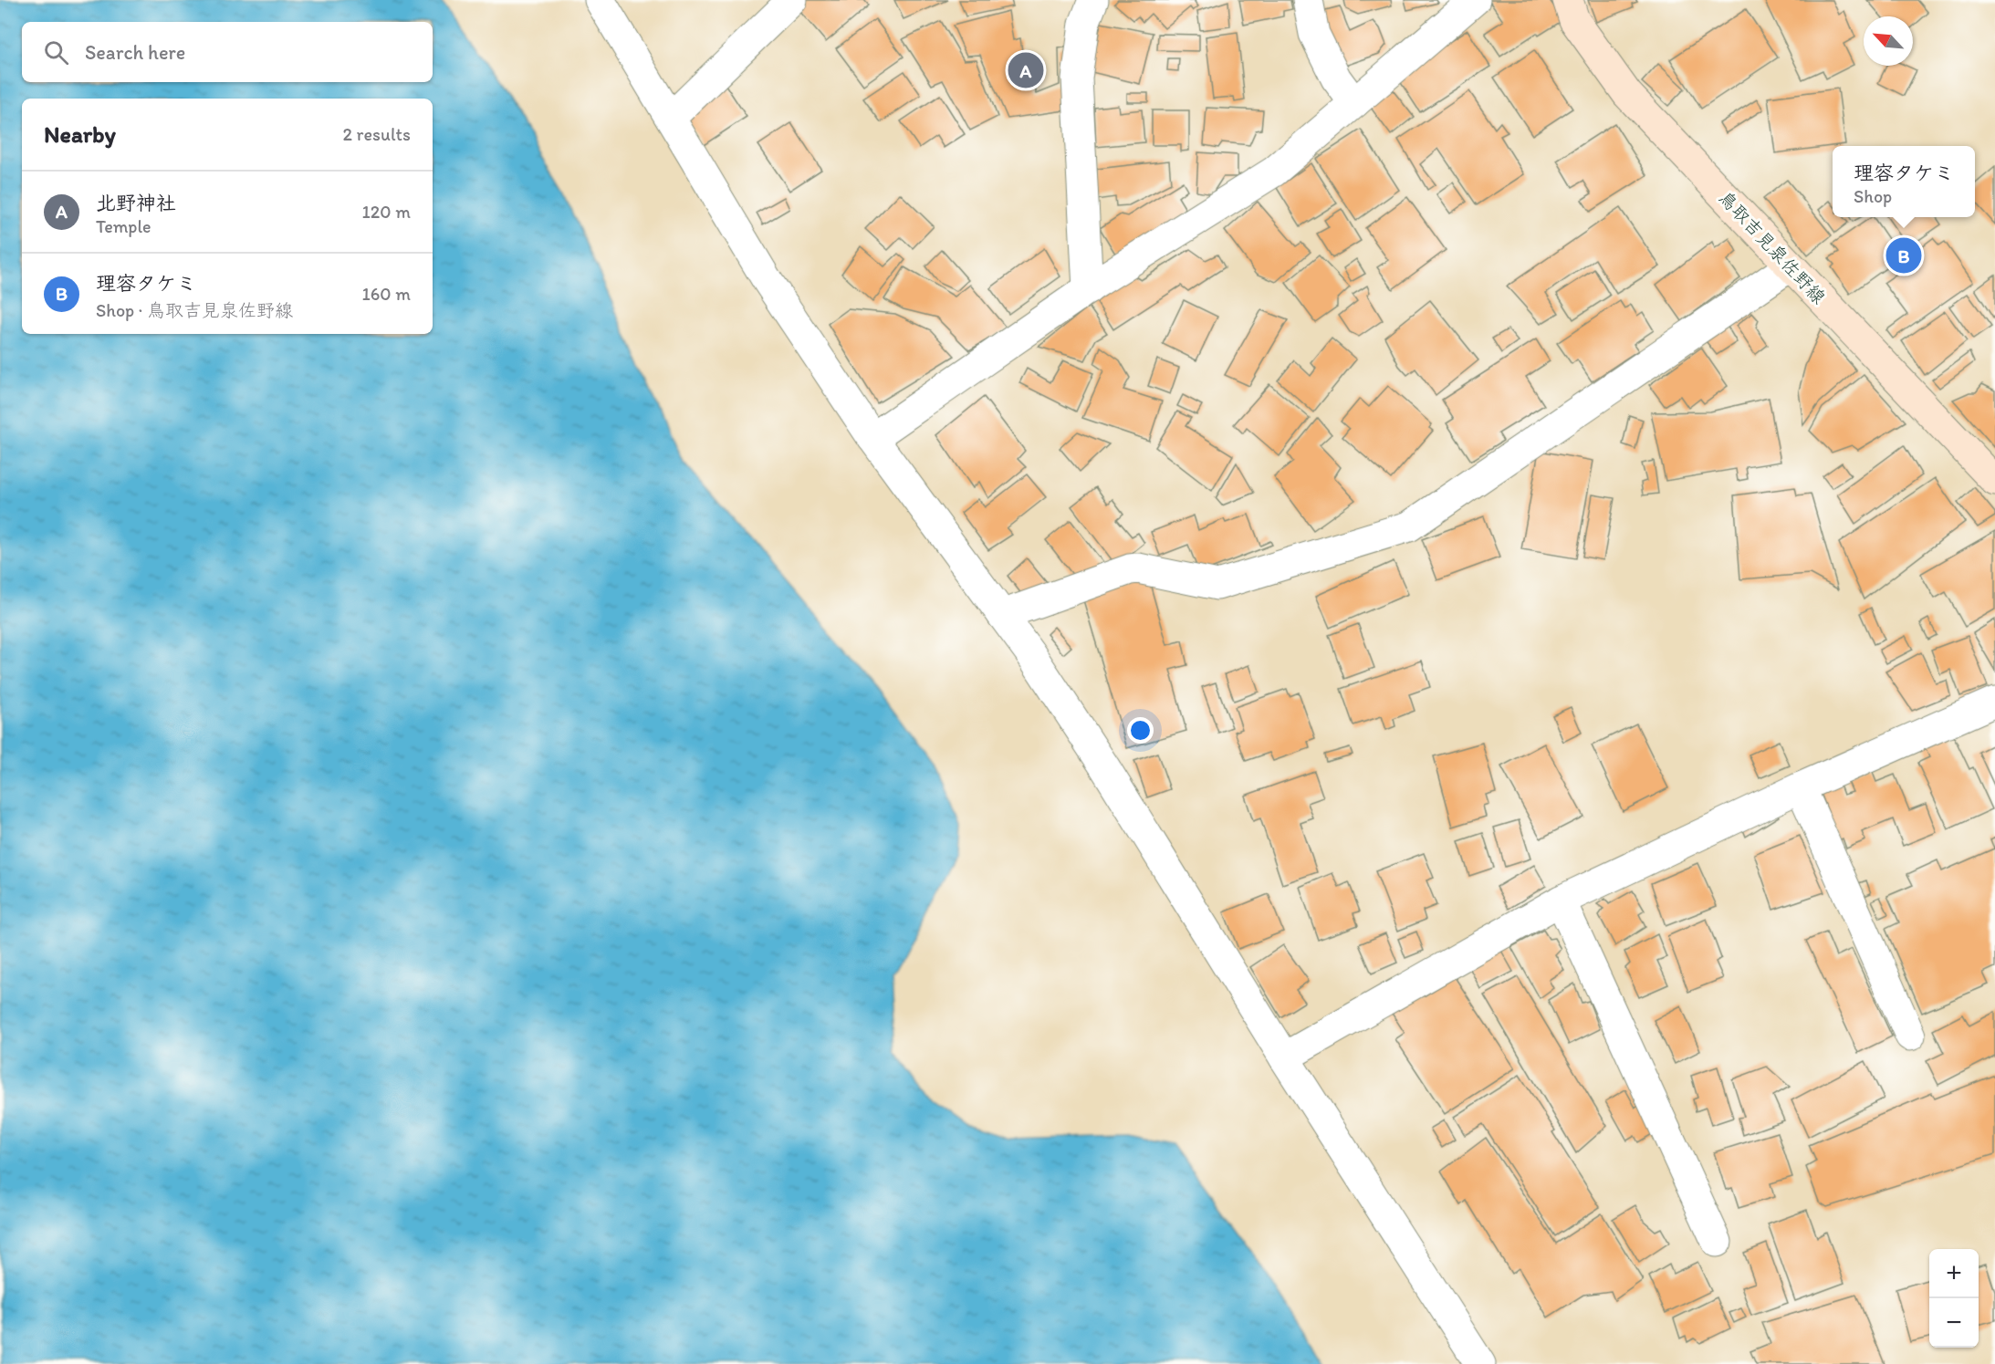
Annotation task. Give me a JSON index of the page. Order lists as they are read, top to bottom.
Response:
{
  "streets": {
    "main road": ["鳥取吉見泉佐野線"]
  },
  "north": "top left",
  "page": {
    "search": "Search here",
    "pins": ["A", "B"],
    "heading": ["Nearby", "2 results"],
    "popup": ["理容タケミ", "Shop"],
    "list": [
      {
        "mark": "A",
        "name": "北野神社",
        "note": "Temple",
        "value": "120 m"
      },
      {
        "mark": "B",
        "name": "理容タケミ",
        "note": "Shop · 鳥取吉見泉佐野線",
        "value": "160 m"
      }
    ],
    "map_buttons": ["+", "−"]
  }
}
